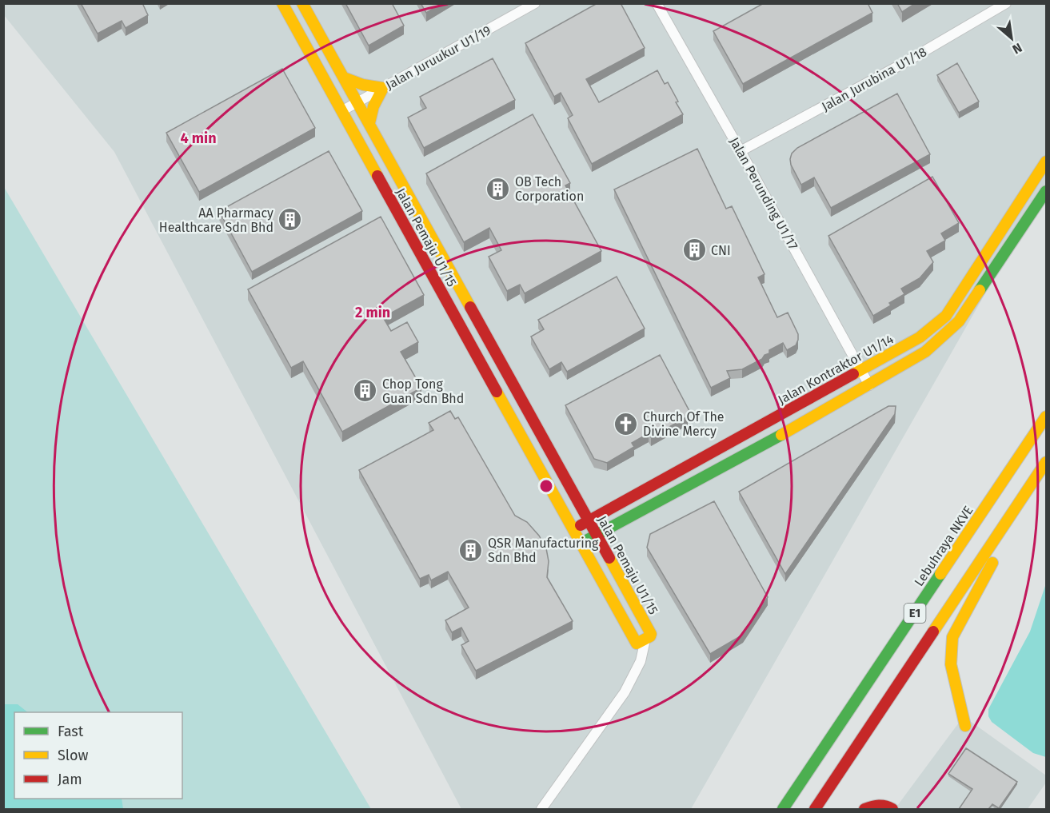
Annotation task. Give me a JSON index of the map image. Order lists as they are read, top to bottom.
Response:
{
  "streets": {
    "main road": [
      "Jalan Pemaju U1/15",
      "Jalan Kontraktor U1/14",
      "Lebuhraya NKVE",
      "E1"
    ],
    "street": ["Jalan Juruukur U1/19", "Jalan Jurubina U1/18", "Jalan Perunding U1/17"]
  },
  "crossings": [
    ["Jalan Juruukur U1/19", "Jalan Pemaju U1/15"],
    ["Jalan Jurubina U1/18", "Jalan Perunding U1/17"],
    ["Jalan Perunding U1/17", "Jalan Kontraktor U1/14"],
    ["Jalan Pemaju U1/15", "Jalan Kontraktor U1/14"]
  ],
  "places": {
    "building": [
      "OB Tech Corporation",
      "AA Pharmacy Healthcare Sdn Bhd",
      "CNI",
      "Chop Tong Guan Sdn Bhd",
      "QSR Manufacturing Sdn Bhd"
    ],
    "church": ["Church Of The Divine Mercy"]
  },
  "legend": ["Fast", "Slow", "Jam"],
  "north": "bottom right",
  "rings": ["4 min", "2 min"]
}
